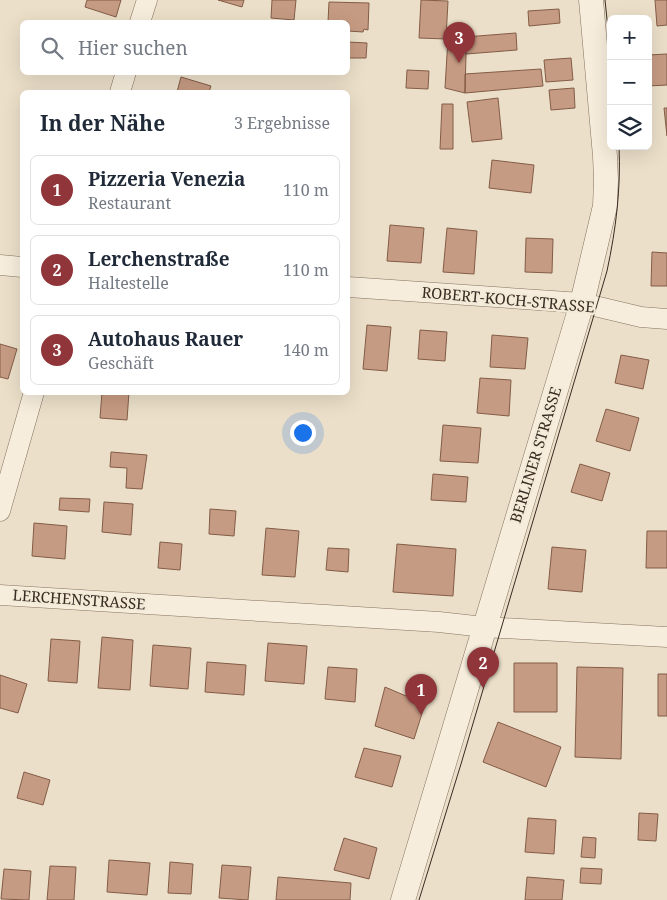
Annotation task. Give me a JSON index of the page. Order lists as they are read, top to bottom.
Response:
{
  "streets": {
    "street": ["ROBERT-KOCH-STRASSE", "BERLINER STRASSE", "LERCHENSTRASSE"]
  },
  "crossings": [
    ["ROBERT-KOCH-STRASSE", "BERLINER STRASSE"],
    ["BERLINER STRASSE", "LERCHENSTRASSE"]
  ],
  "page": {
    "map_buttons": ["+", "−"],
    "search": "Hier suchen",
    "pins": ["3", "2", "1"],
    "heading": ["In der Nähe", "3 Ergebnisse"],
    "list": [
      {
        "mark": "1",
        "name": "Pizzeria Venezia",
        "note": "Restaurant",
        "value": "110 m"
      },
      {
        "mark": "2",
        "name": "Lerchenstraße",
        "note": "Haltestelle",
        "value": "110 m"
      },
      {
        "mark": "3",
        "name": "Autohaus Rauer",
        "note": "Geschäft",
        "value": "140 m"
      }
    ]
  }
}
